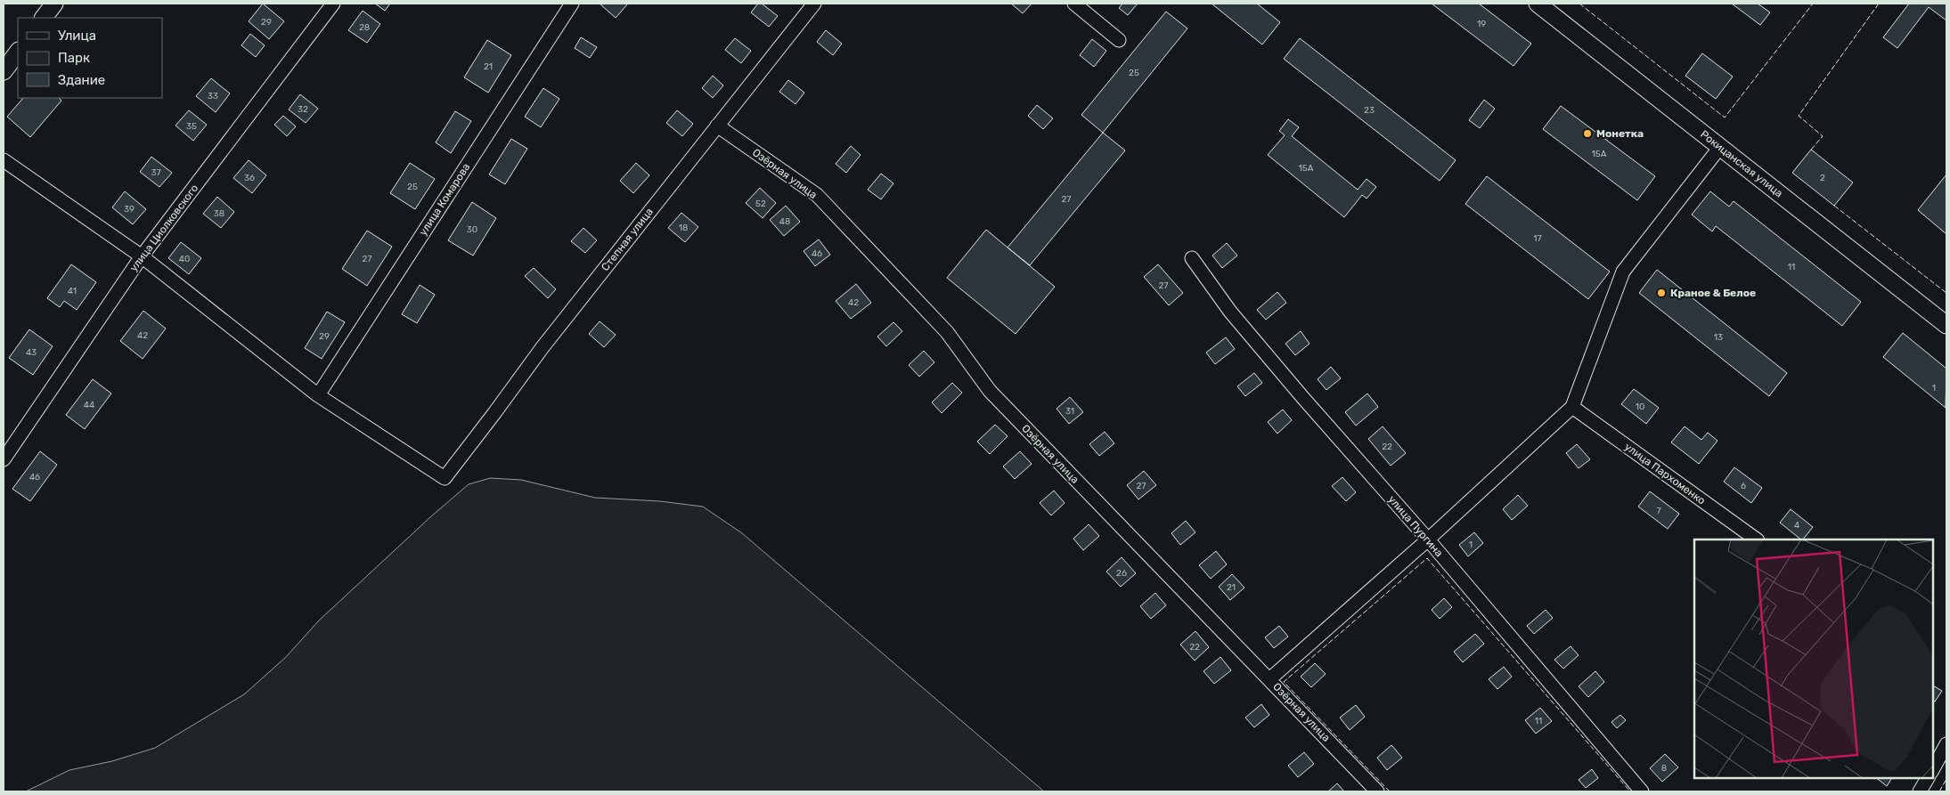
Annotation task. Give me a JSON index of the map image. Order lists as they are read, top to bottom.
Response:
{
  "streets": {
    "street": [
      "Рокицанская улица",
      "Озёрная улица",
      "улица Комарова",
      "улица Циолковского",
      "Степная улица",
      "улица Пархоменко",
      "улица Пургина"
    ]
  },
  "crossings": [
    ["Озёрная улица", "Степная улица"],
    ["улица Комарова", "Степная улица"]
  ],
  "places": ["Монетка", "Краное & Белое"],
  "house_numbers": [
    "29",
    "19",
    "28",
    "21",
    "25",
    "33",
    "32",
    "23",
    "35",
    "15А",
    "15А",
    "37",
    "36",
    "2",
    "25",
    "27",
    "52",
    "39",
    "38",
    "48",
    "18",
    "30",
    "17",
    "46",
    "40",
    "27",
    "11",
    "27",
    "41",
    "42",
    "42",
    "29",
    "13",
    "43",
    "1",
    "44",
    "10",
    "31",
    "22",
    "46",
    "27",
    "6",
    "7",
    "4",
    "1",
    "26",
    "21",
    "22",
    "11",
    "8"
  ],
  "legend": ["Улица", "Парк", "Здание"]
}
